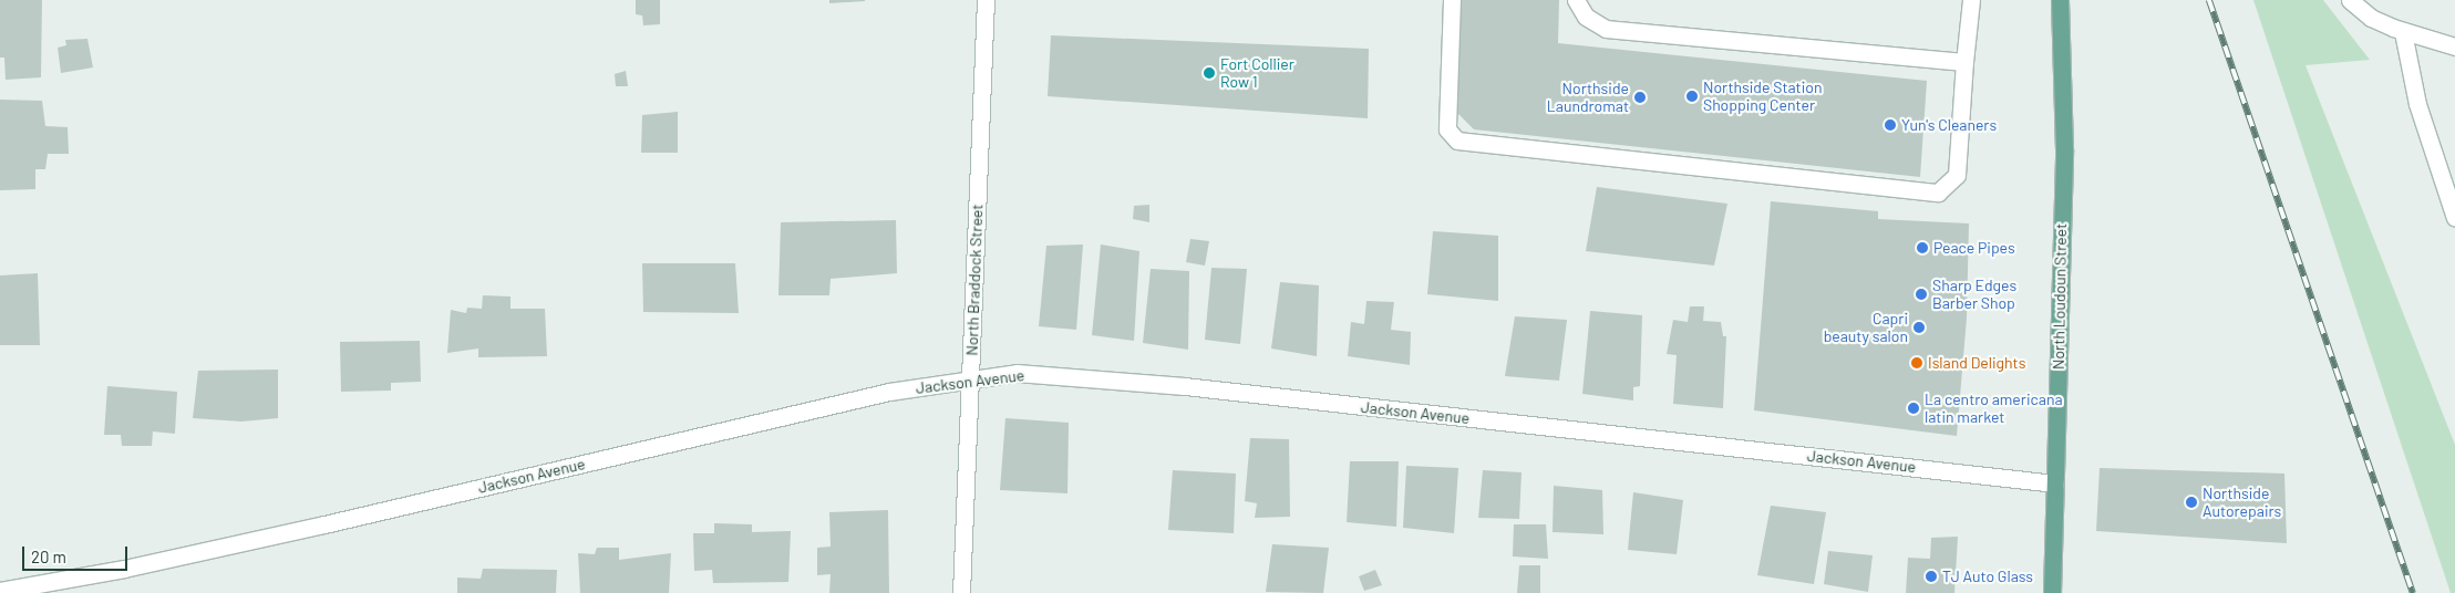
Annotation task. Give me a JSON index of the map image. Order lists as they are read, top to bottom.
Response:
{
  "streets": {
    "main road": ["North Loudoun Street"],
    "street": ["North Braddock Street", "Jackson Avenue"]
  },
  "crossings": [
    ["North Braddock Street", "Jackson Avenue"],
    ["North Loudoun Street", "Jackson Avenue"]
  ],
  "places": [
    "Fort Collier Row 1",
    "Northside Station Shopping Center",
    "Northside Laundromat",
    "Yun's Cleaners",
    "Peace Pipes",
    "Sharp Edges Barber Shop",
    "Capri beauty salon",
    "Island Delights",
    "La centro americana latin market",
    "Northside Autorepairs",
    "TJ Auto Glass"
  ],
  "scale_bar": "20 m"
}
